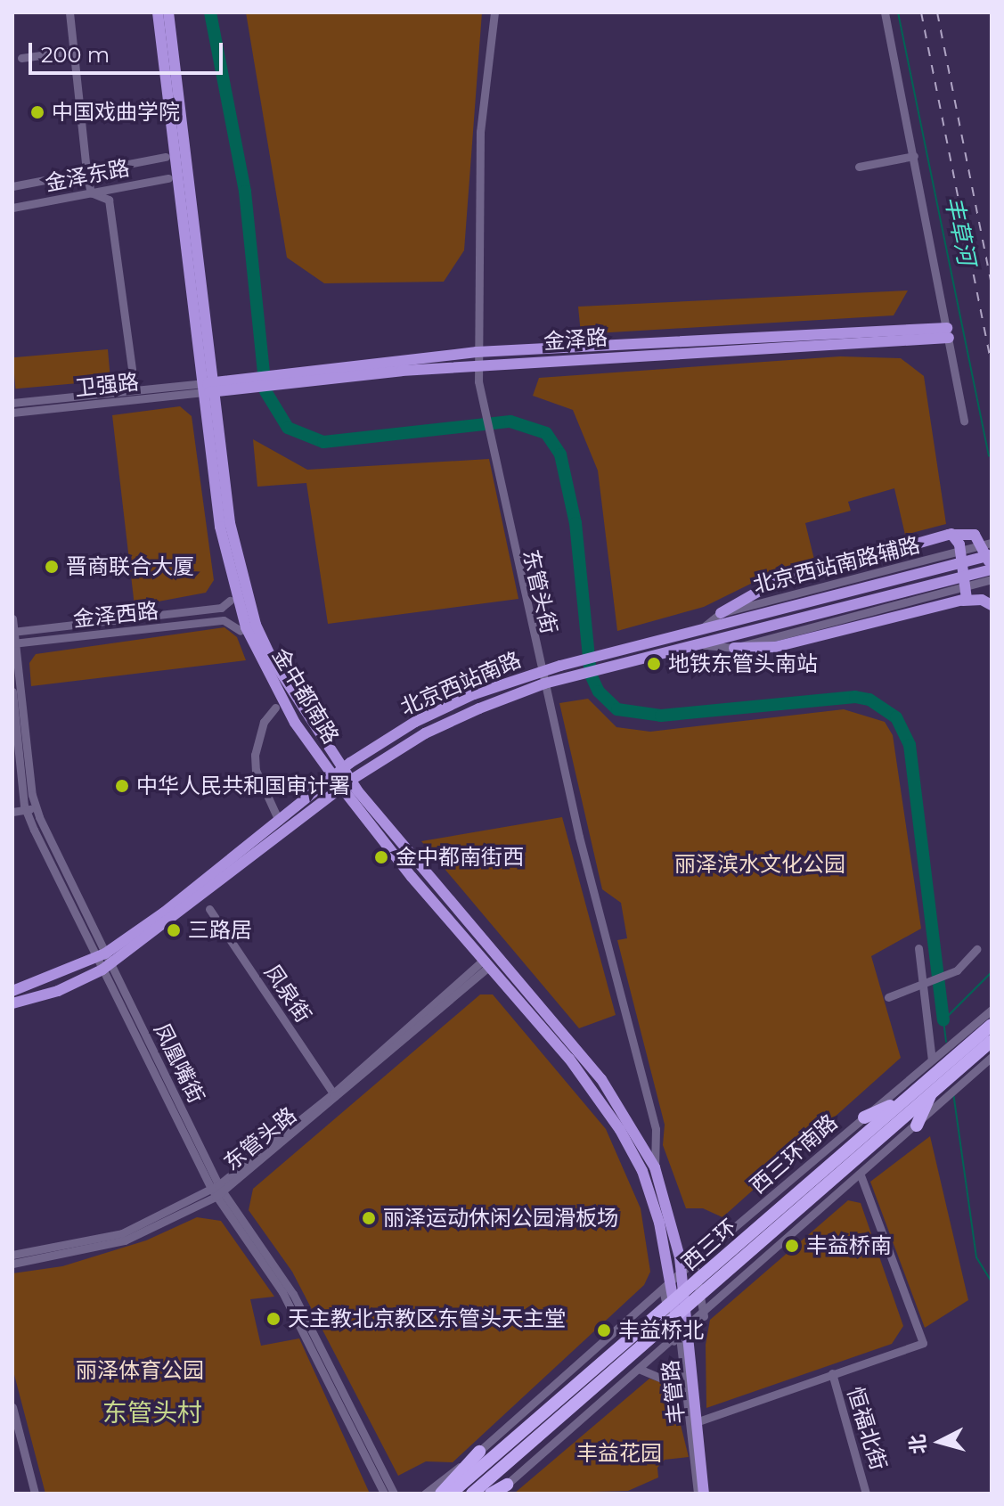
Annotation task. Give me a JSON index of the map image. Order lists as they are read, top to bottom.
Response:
{
  "streets": {
    "highway": ["西三环"],
    "main road": [
      "金泽路",
      "北京西站南路",
      "金中都南路",
      "丰管路"
    ],
    "street": [
      "金泽东路",
      "卫强路",
      "北京西站南路辅路",
      "东管头街",
      "金泽西路",
      "凤泉街",
      "凤凰嘴街",
      "东管头路",
      "西三环南路",
      "恒福北街"
    ]
  },
  "crossings": [
    ["金泽路", "卫强路"],
    ["金泽路", "东管头街"],
    ["金泽路", "金中都南路"],
    ["卫强路", "金中都南路"],
    ["北京西站南路辅路", "北京西站南路"],
    ["东管头街", "北京西站南路"],
    ["东管头街", "金中都南路"],
    ["金泽西路", "凤凰嘴街"],
    ["北京西站南路", "金中都南路"],
    ["北京西站南路", "凤凰嘴街"],
    ["金中都南路", "东管头路"],
    ["金中都南路", "西三环南路"],
    ["金中都南路", "丰管路"],
    ["凤泉街", "东管头路"],
    ["凤凰嘴街", "东管头路"],
    ["西三环南路", "西三环"]
  ],
  "districts": ["东管头村"],
  "water": ["丰草河"],
  "parks": ["丽泽滨水文化公园", "丽泽体育公园", "丰益花园"],
  "places": [
    "中国戏曲学院",
    "晋商联合大厦",
    "地铁东管头南站",
    "中华人民共和国审计署",
    "金中都南街西",
    "三路居",
    "丽泽运动休闲公园滑板场",
    "丰益桥南",
    "天主教北京教区东管头天主堂",
    "丰益桥北"
  ],
  "scale_bar": "200 m",
  "north": "left"
}
